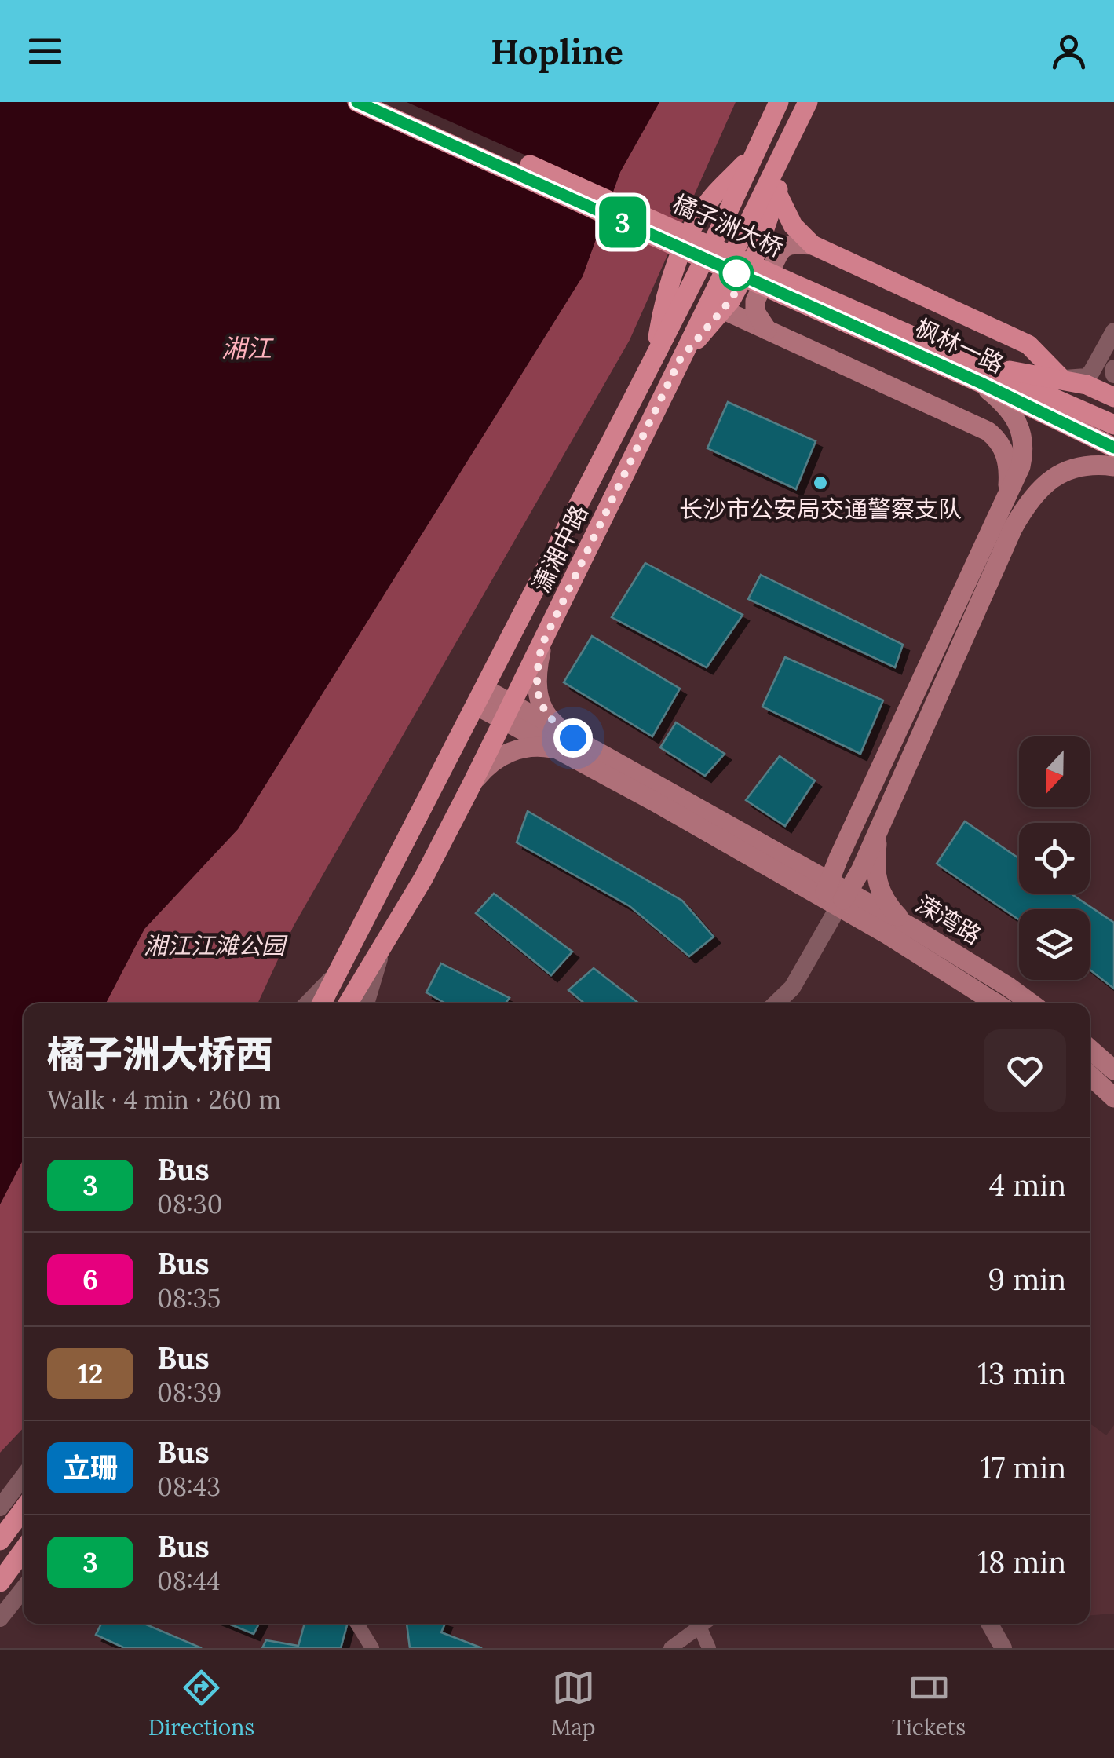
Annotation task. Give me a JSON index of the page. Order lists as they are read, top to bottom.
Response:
{
  "streets": {
    "main road": [
      "橘子洲大桥",
      "枫林一路",
      "潇湘中路",
      "溁湾路"
    ]
  },
  "crossings": [
    ["橘子洲大桥", "枫林一路"]
  ],
  "water": ["湘江"],
  "parks": ["湘江江滩公园"],
  "places": ["长沙市公安局交通警察支队"],
  "lines": ["bus line 3"],
  "north": "bottom",
  "page": {
    "header": "Hopline",
    "on_map": "3",
    "heading": ["橘子洲大桥西", "Walk · 4 min · 260 m"],
    "list": [
      {
        "mark": "3",
        "name": "Bus",
        "note": "08:30",
        "value": "4 min"
      },
      {
        "mark": "6",
        "name": "Bus",
        "note": "08:35",
        "value": "9 min"
      },
      {
        "mark": "12",
        "name": "Bus",
        "note": "08:39",
        "value": "13 min"
      },
      {
        "mark": "立珊",
        "name": "Bus",
        "note": "08:43",
        "value": "17 min"
      },
      {
        "mark": "3",
        "name": "Bus",
        "note": "08:44",
        "value": "18 min"
      }
    ],
    "tabs": ["Directions", "Map", "Tickets"]
  }
}
